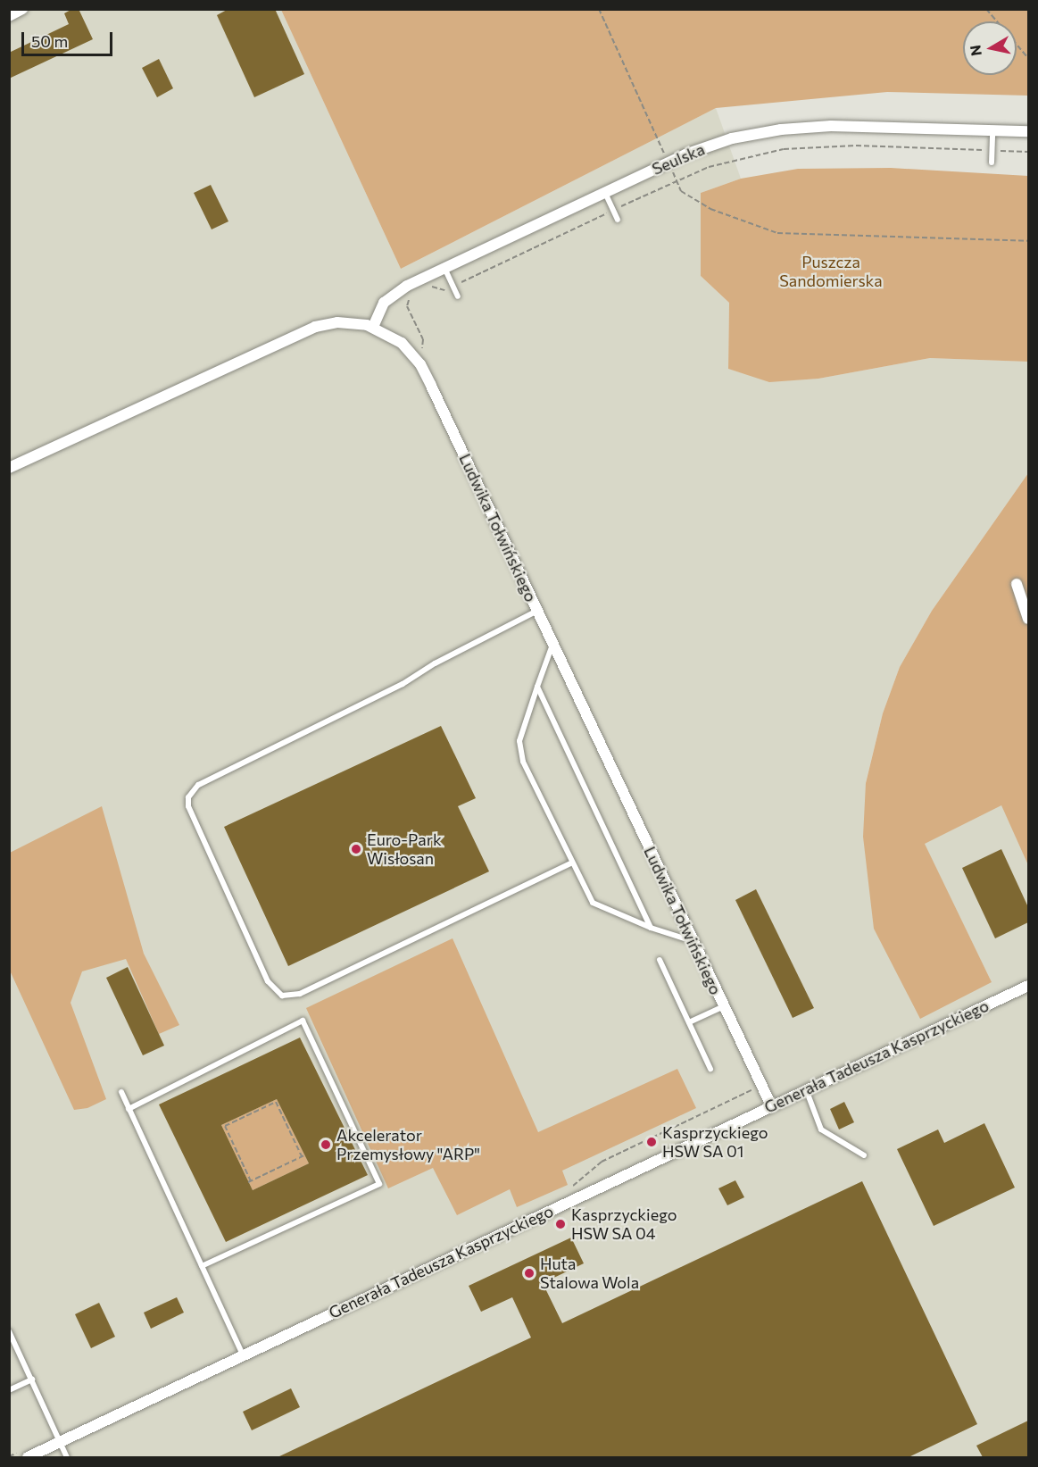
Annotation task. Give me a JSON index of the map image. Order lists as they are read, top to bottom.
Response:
{
  "streets": {
    "street": ["Seulska", "Ludwika Tołwińskiego", "Generała Tadeusza Kasprzyckiego"]
  },
  "crossings": [
    ["Seulska", "Ludwika Tołwińskiego"],
    ["Ludwika Tołwińskiego", "Generała Tadeusza Kasprzyckiego"]
  ],
  "parks": ["Puszcza Sandomierska"],
  "places": [
    "Euro-Park Wisłosan",
    "Kasprzyckiego HSW SA 01",
    "Akcelerator Przemysłowy \"ARP\"",
    "Kasprzyckiego HSW SA 04",
    "Huta Stalowa Wola"
  ],
  "scale_bar": "50 m",
  "north": "left"
}
